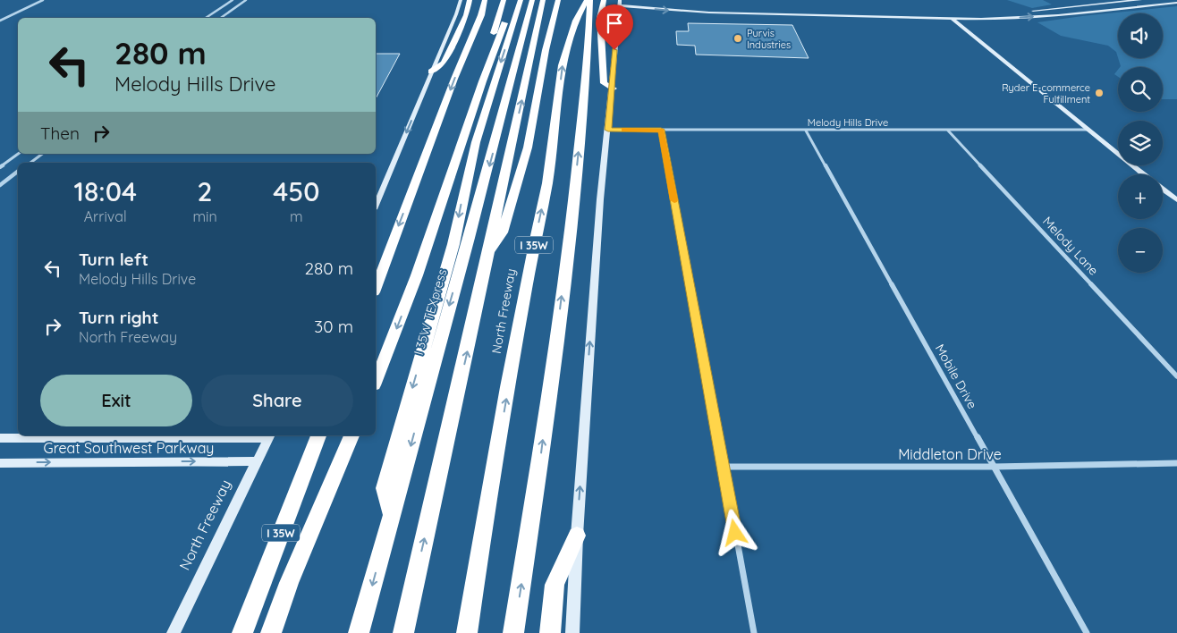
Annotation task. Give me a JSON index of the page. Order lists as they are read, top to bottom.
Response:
{
  "streets": {
    "highway": ["I 35W", "North Freeway", "I 35W TEXpress"],
    "street": [
      "Melody Hills Drive",
      "Melody Lane",
      "Mobile Drive",
      "Great Southwest Parkway",
      "Middleton Drive"
    ]
  },
  "crossings": [
    ["Melody Hills Drive", "Melody Lane"],
    ["Melody Hills Drive", "Mobile Drive"],
    ["North Freeway", "Great Southwest Parkway"],
    ["Mobile Drive", "Middleton Drive"]
  ],
  "places": ["Purvis Industries", "Ryder E-commerce Fulfillment"],
  "page": {
    "map_buttons": ["+", "−"],
    "turn": ["280 m", "Melody Hills Drive"],
    "then": "Then",
    "eta": [
      "18:04",
      "Arrival",
      "2",
      "min",
      "450",
      "m"
    ],
    "list": [
      {
        "name": "Turn left",
        "note": "Melody Hills Drive",
        "value": "280 m"
      },
      {
        "name": "Turn right",
        "note": "North Freeway",
        "value": "30 m"
      }
    ],
    "buttons": ["Exit", "Share"]
  }
}
